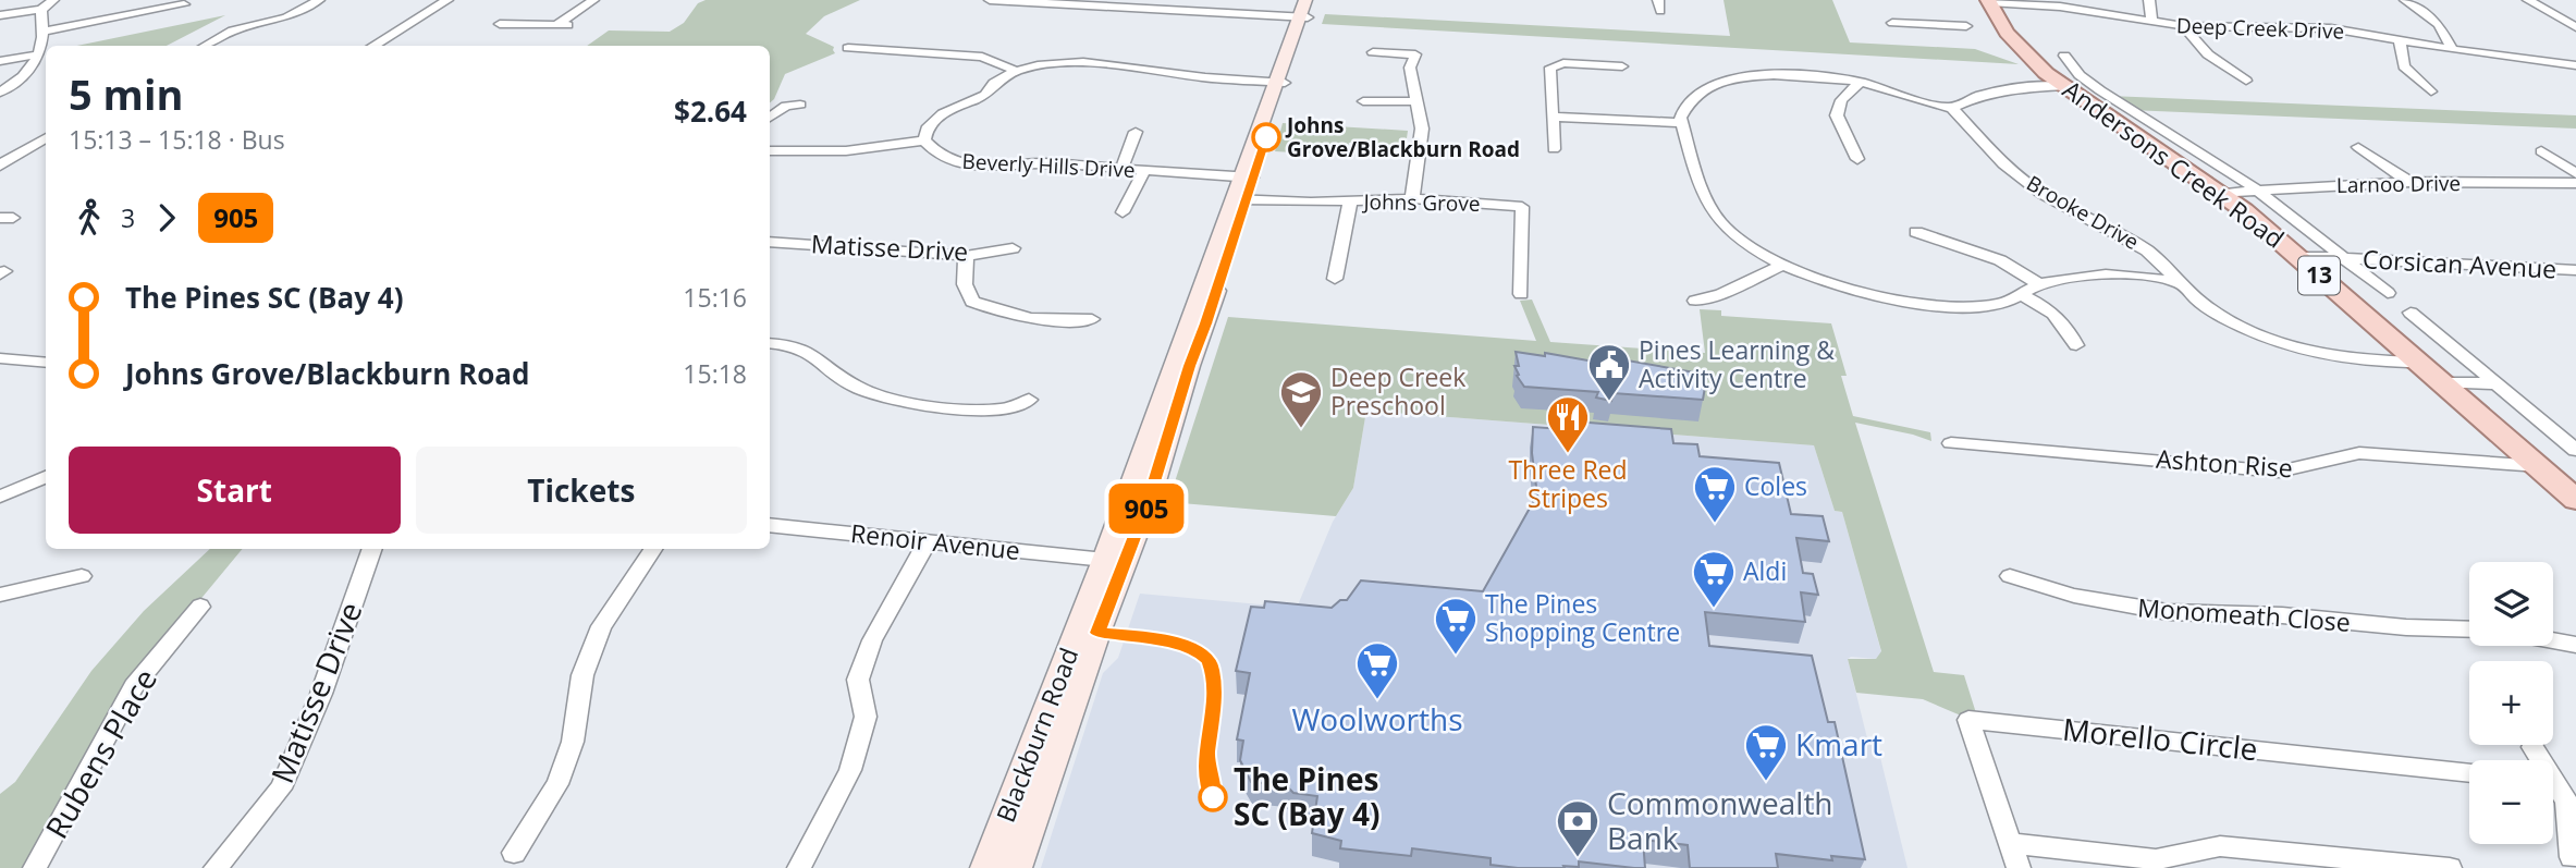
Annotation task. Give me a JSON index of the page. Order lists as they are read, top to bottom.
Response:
{
  "streets": {
    "main road": ["Andersons Creek Road", "13", "Blackburn Road"],
    "street": [
      "Deep Creek Drive",
      "Beverly Hills Drive",
      "Larnoo Drive",
      "Johns Grove",
      "Brooke Drive",
      "Matisse Drive",
      "Corsican Avenue",
      "Ashton Rise",
      "Renoir Avenue",
      "Monomeath Close",
      "Morello Circle",
      "Rubens Place"
    ]
  },
  "crossings": [
    ["Deep Creek Drive", "Andersons Creek Road"],
    ["Andersons Creek Road", "Larnoo Drive"],
    ["Andersons Creek Road", "Brooke Drive"],
    ["Andersons Creek Road", "Corsican Avenue"],
    ["Andersons Creek Road", "Ashton Rise"],
    ["Beverly Hills Drive", "Johns Grove"],
    ["Beverly Hills Drive", "Blackburn Road"],
    ["Johns Grove", "Blackburn Road"],
    ["Renoir Avenue", "Blackburn Road"]
  ],
  "places": {
    "other": ["Johns Grove/Blackburn Road", "The Pines SC (Bay 4)"],
    "public building": ["Pines Learning & Activity Centre"],
    "school or university": ["Deep Creek Preschool"],
    "restaurant": ["Three Red Stripes"],
    "supermarket": [
      "Coles",
      "Aldi",
      "The Pines Shopping Centre",
      "Woolworths",
      "Kmart"
    ],
    "bank": ["Commonwealth Bank"]
  },
  "lines": ["bus line 905"],
  "page": {
    "on_map": "905",
    "heading": ["5 min", "15:13 – 15:18 · Bus", "$2.64"],
    "legs": ["3", "905"],
    "list": [
      {
        "name": "The Pines SC (Bay 4)",
        "value": "15:16"
      },
      {
        "name": "Johns Grove/Blackburn Road",
        "value": "15:18"
      }
    ],
    "buttons": ["Start", "Tickets"],
    "map_buttons": ["+", "−"]
  }
}
